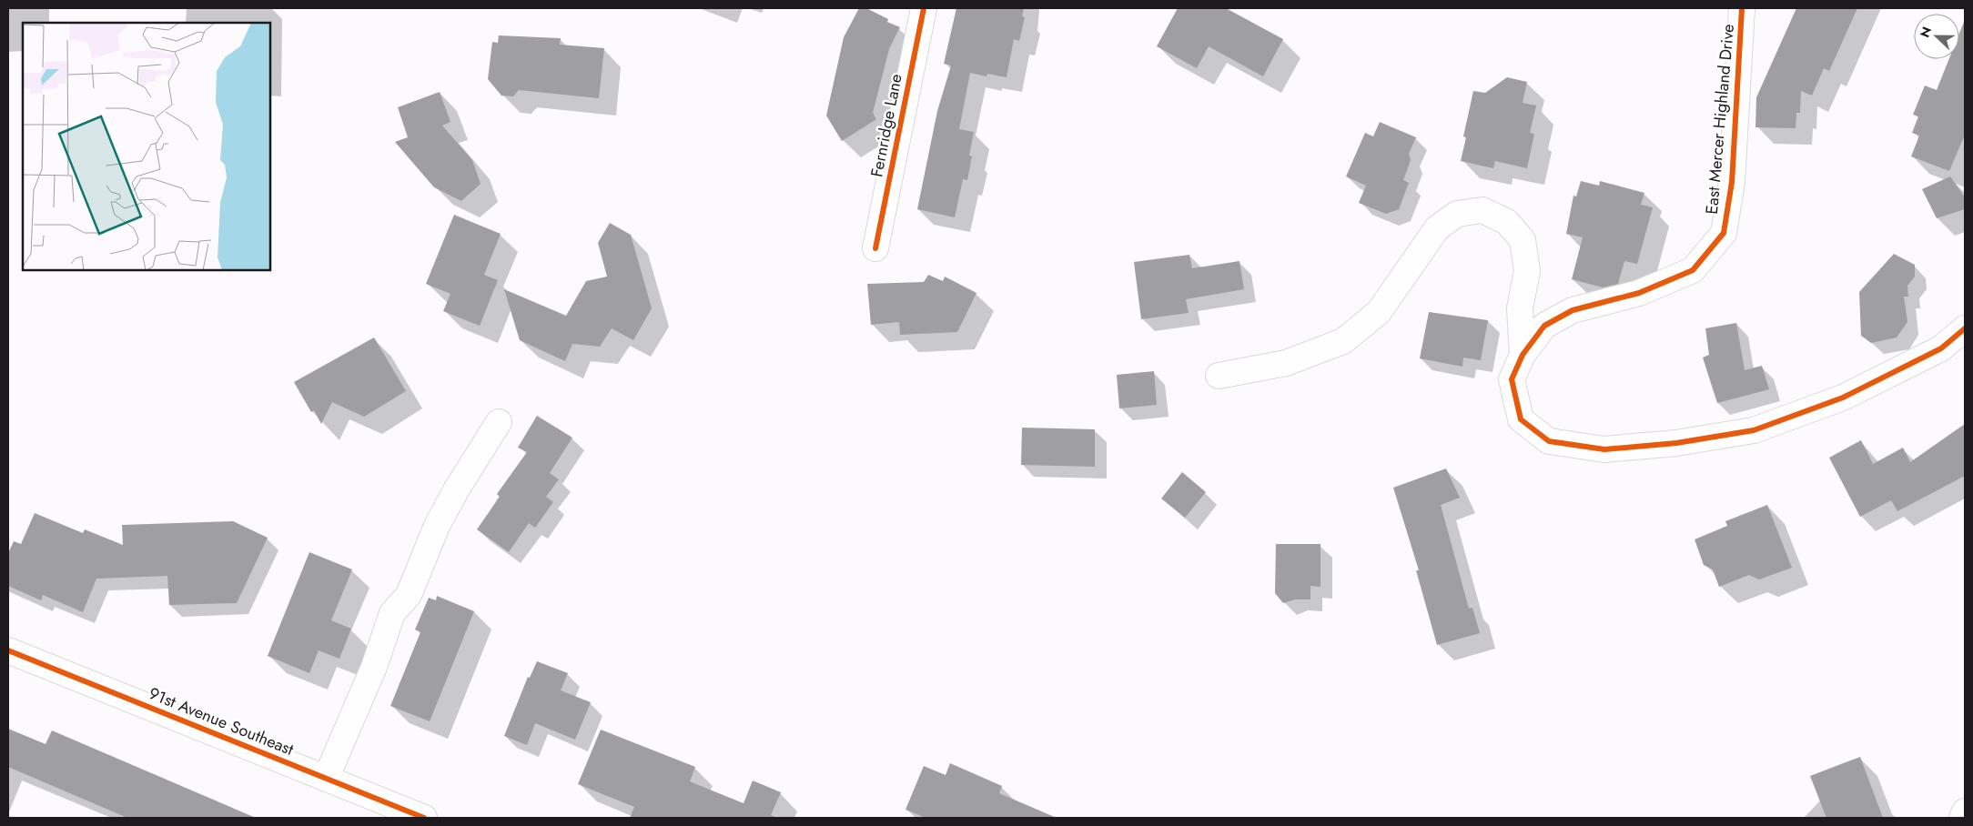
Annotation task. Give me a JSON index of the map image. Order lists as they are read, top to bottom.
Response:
{
  "streets": {
    "street": ["East Mercer Highland Drive", "Fernridge Lane", "91st Avenue Southeast"]
  },
  "north": "left"
}
